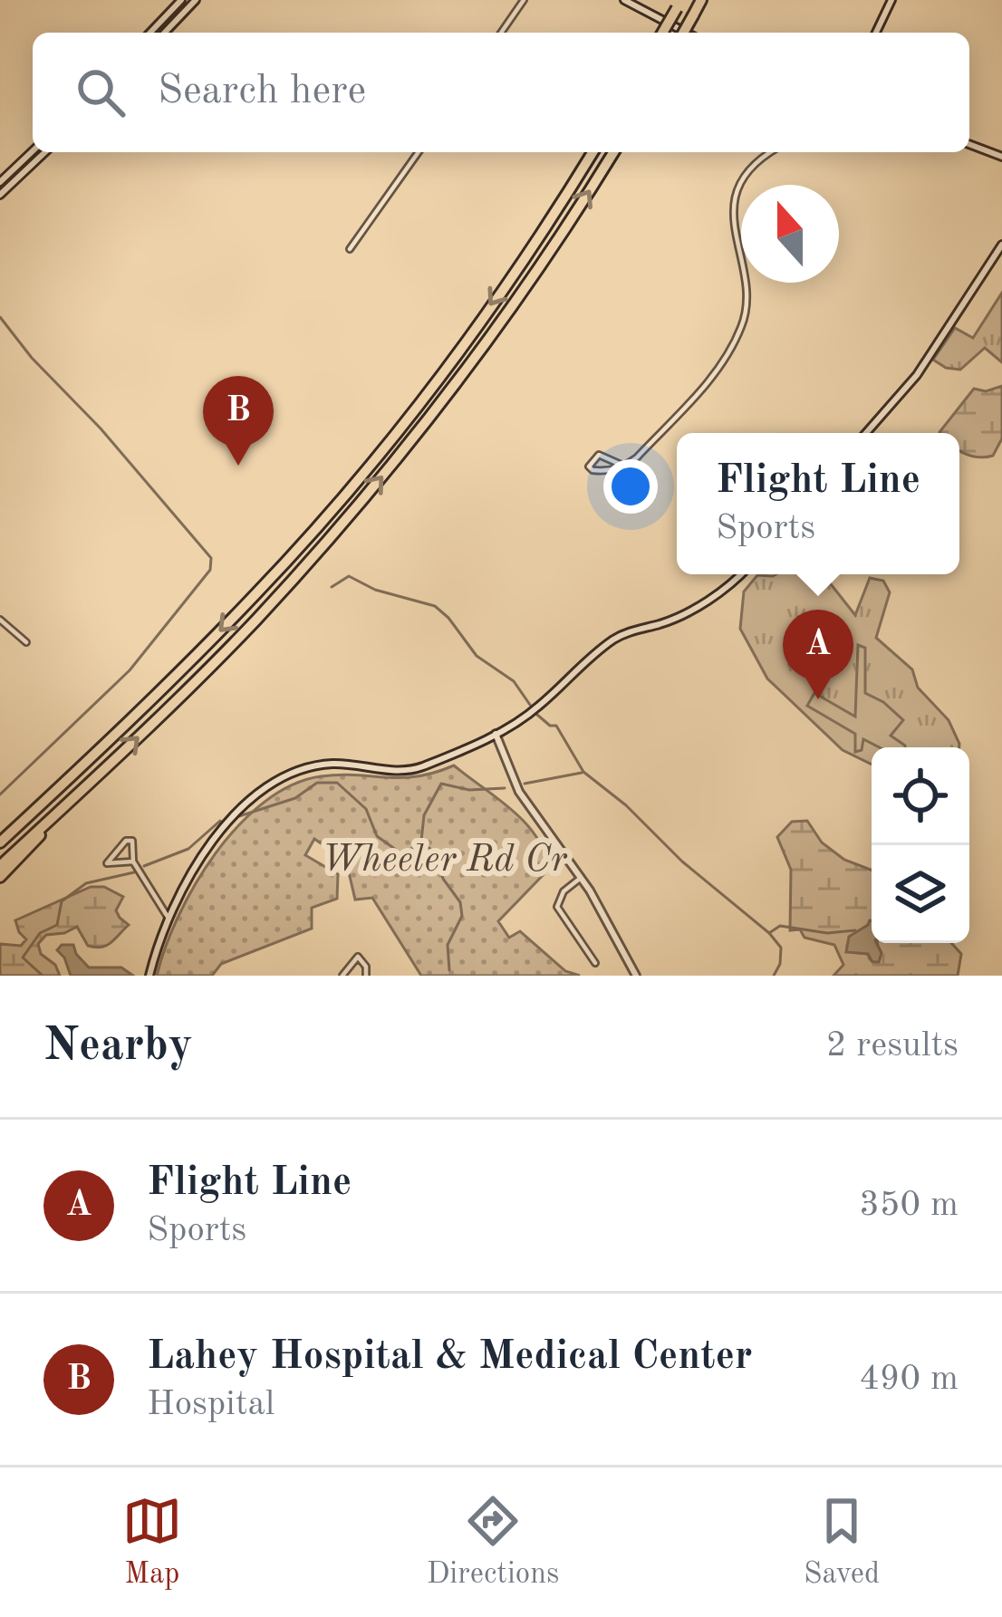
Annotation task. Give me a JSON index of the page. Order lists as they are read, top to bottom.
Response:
{
  "parks": ["Wheeler Rd Cr"],
  "north": "top",
  "page": {
    "search": "Search here",
    "pins": ["B", "A"],
    "popup": ["Flight Line", "Sports"],
    "heading": ["Nearby", "2 results"],
    "list": [
      {
        "mark": "A",
        "name": "Flight Line",
        "note": "Sports",
        "value": "350 m"
      },
      {
        "mark": "B",
        "name": "Lahey Hospital & Medical Center",
        "note": "Hospital",
        "value": "490 m"
      }
    ],
    "nav": ["Map", "Directions", "Saved"]
  }
}
